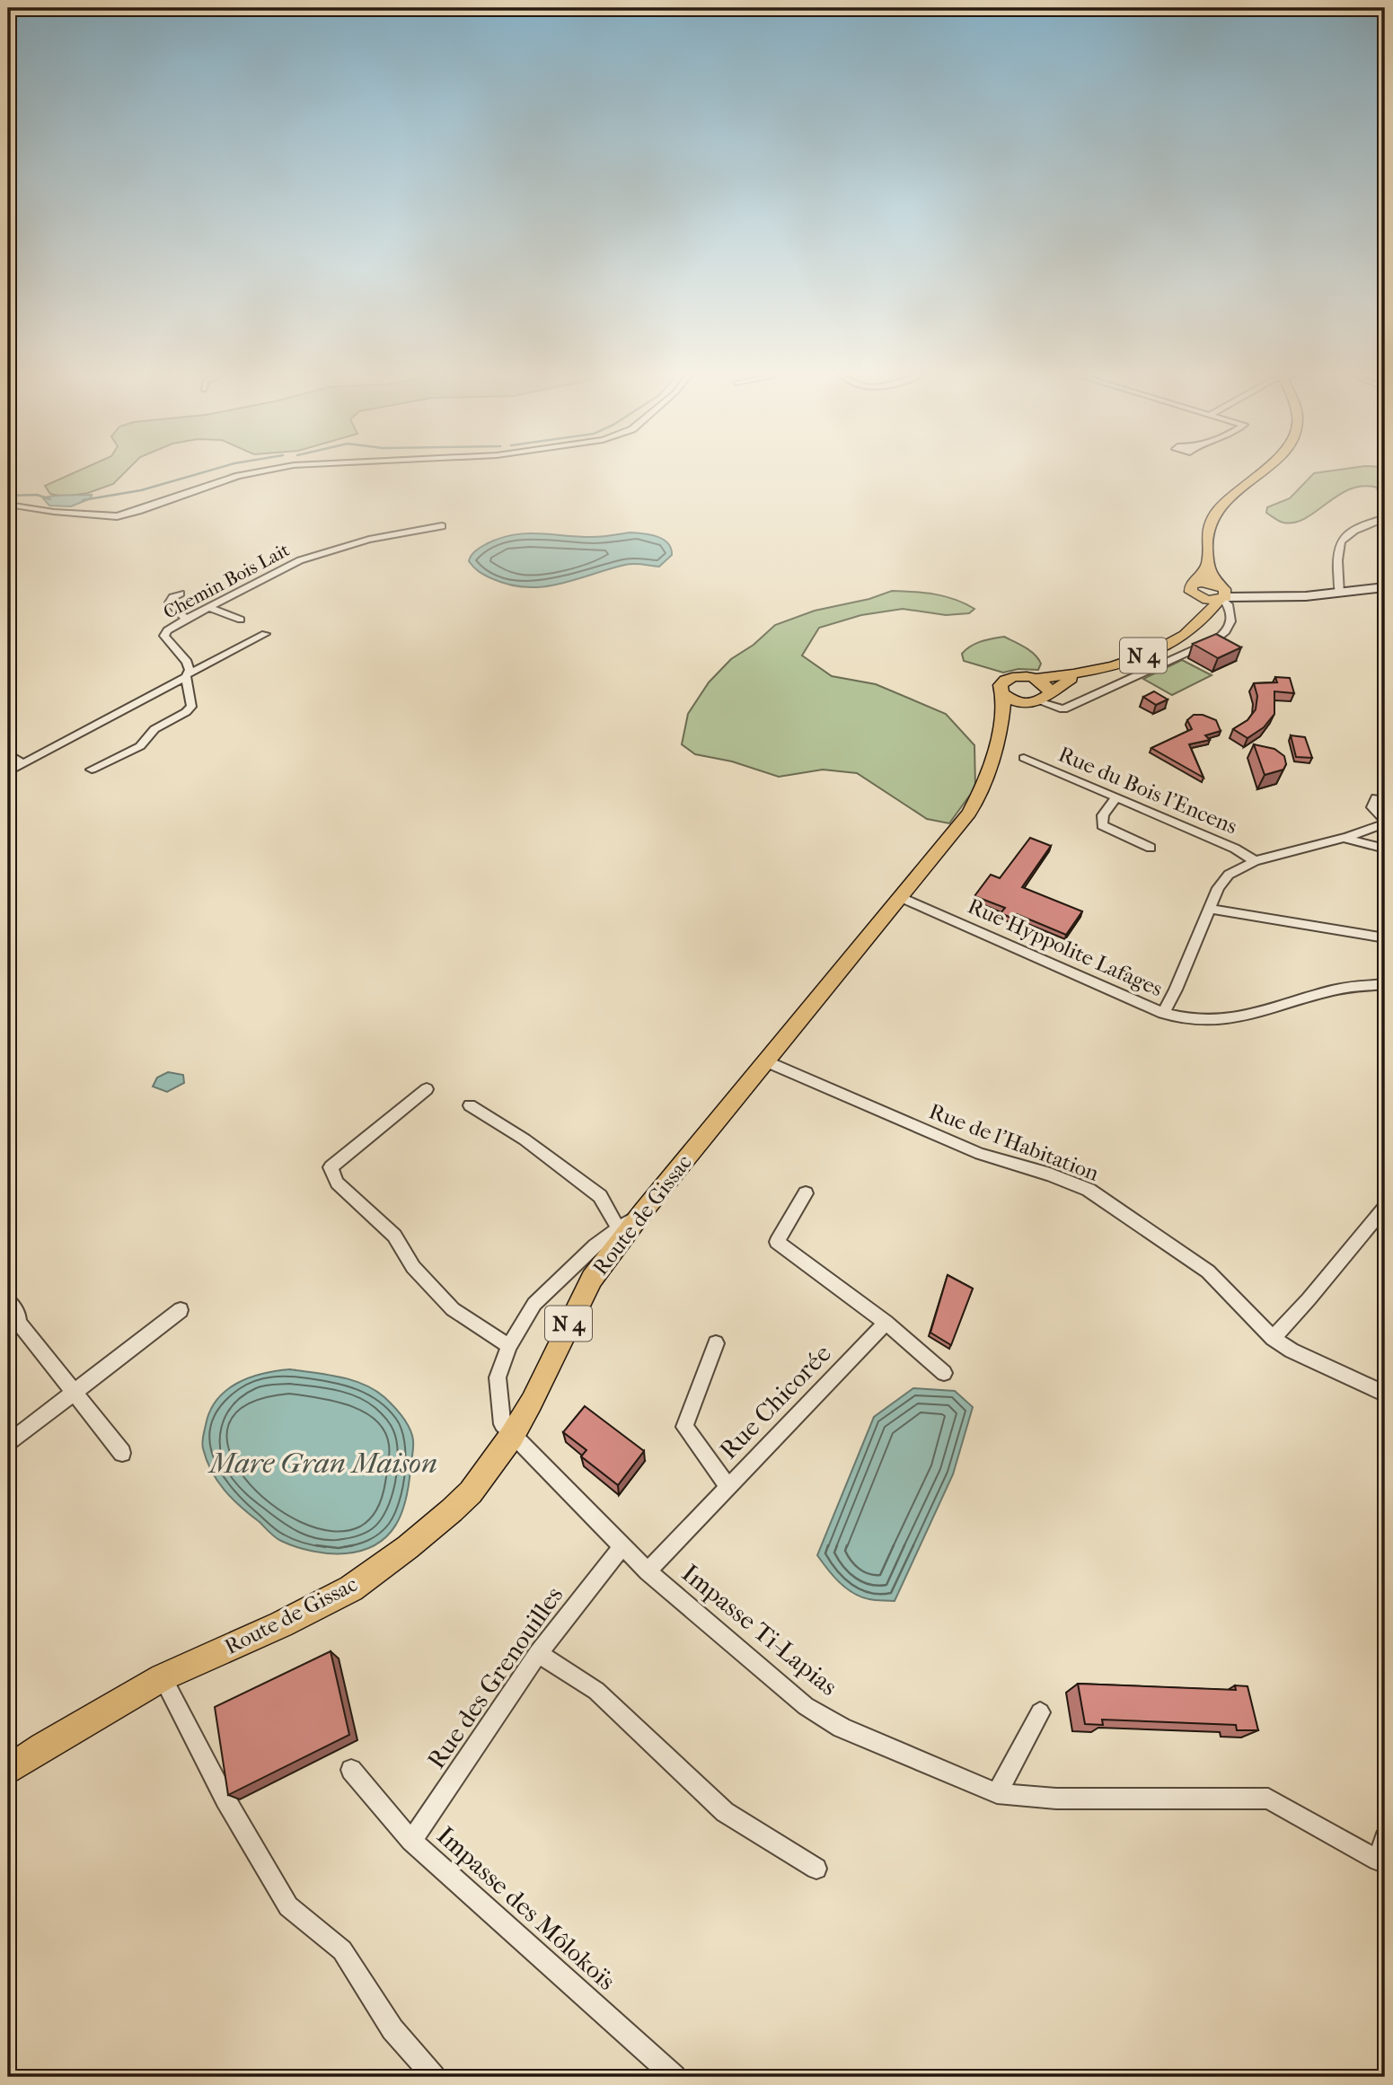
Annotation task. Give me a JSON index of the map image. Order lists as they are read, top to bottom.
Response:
{
  "streets": {
    "main road": ["N 4", "Route de Gissac"],
    "street": [
      "Chemin Bois Lait",
      "Rue du Bois l'Encens",
      "Rue Hyppolite Lafages",
      "Rue de l'Habitation",
      "Rue Chicorée",
      "Impasse Ti-Lapias",
      "Rue des Grenouilles",
      "Impasse des Môlokoïs"
    ]
  },
  "crossings": [
    ["N 4", "Route de Gissac"],
    ["Rue du Bois l'Encens", "Rue Hyppolite Lafages"],
    ["Rue Hyppolite Lafages", "Route de Gissac"],
    ["Rue de l'Habitation", "Route de Gissac"],
    ["Route de Gissac", "Impasse Ti-Lapias"],
    ["Rue Chicorée", "Impasse Ti-Lapias"],
    ["Impasse Ti-Lapias", "Rue des Grenouilles"],
    ["Rue des Grenouilles", "Impasse des Môlokoïs"]
  ],
  "water": ["Mare Gran Maison"]
}
